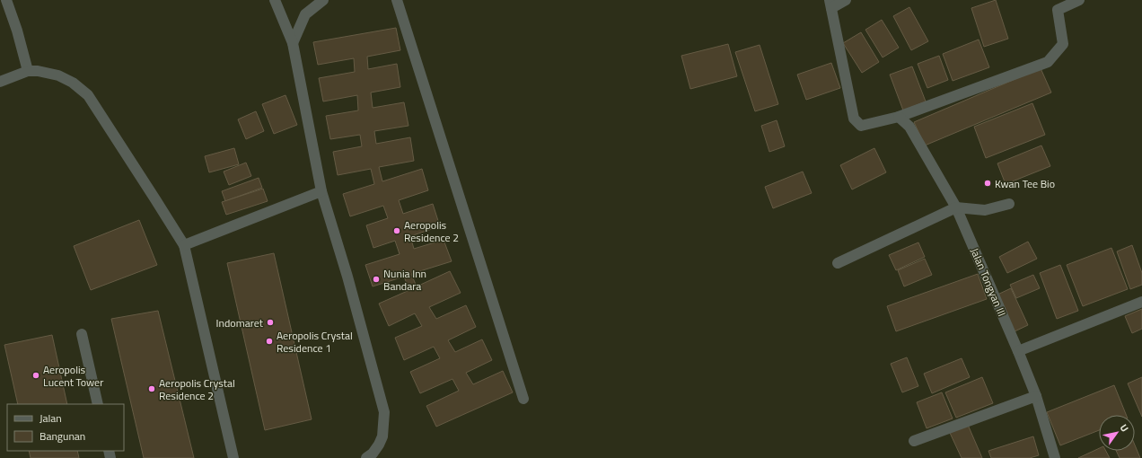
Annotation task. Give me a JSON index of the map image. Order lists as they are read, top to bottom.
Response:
{
  "streets": {
    "street": ["Jalan Tongyan III"]
  },
  "places": [
    "Kwan Tee Bio",
    "Aeropolis Residence 2",
    "Nunia Inn Bandara",
    "Indomaret",
    "Aeropolis Crystal Residence 1",
    "Aeropolis Lucent Tower",
    "Aeropolis Crystal Residence 2"
  ],
  "legend": ["Jalan", "Bangunan"],
  "north": "top right"
}
